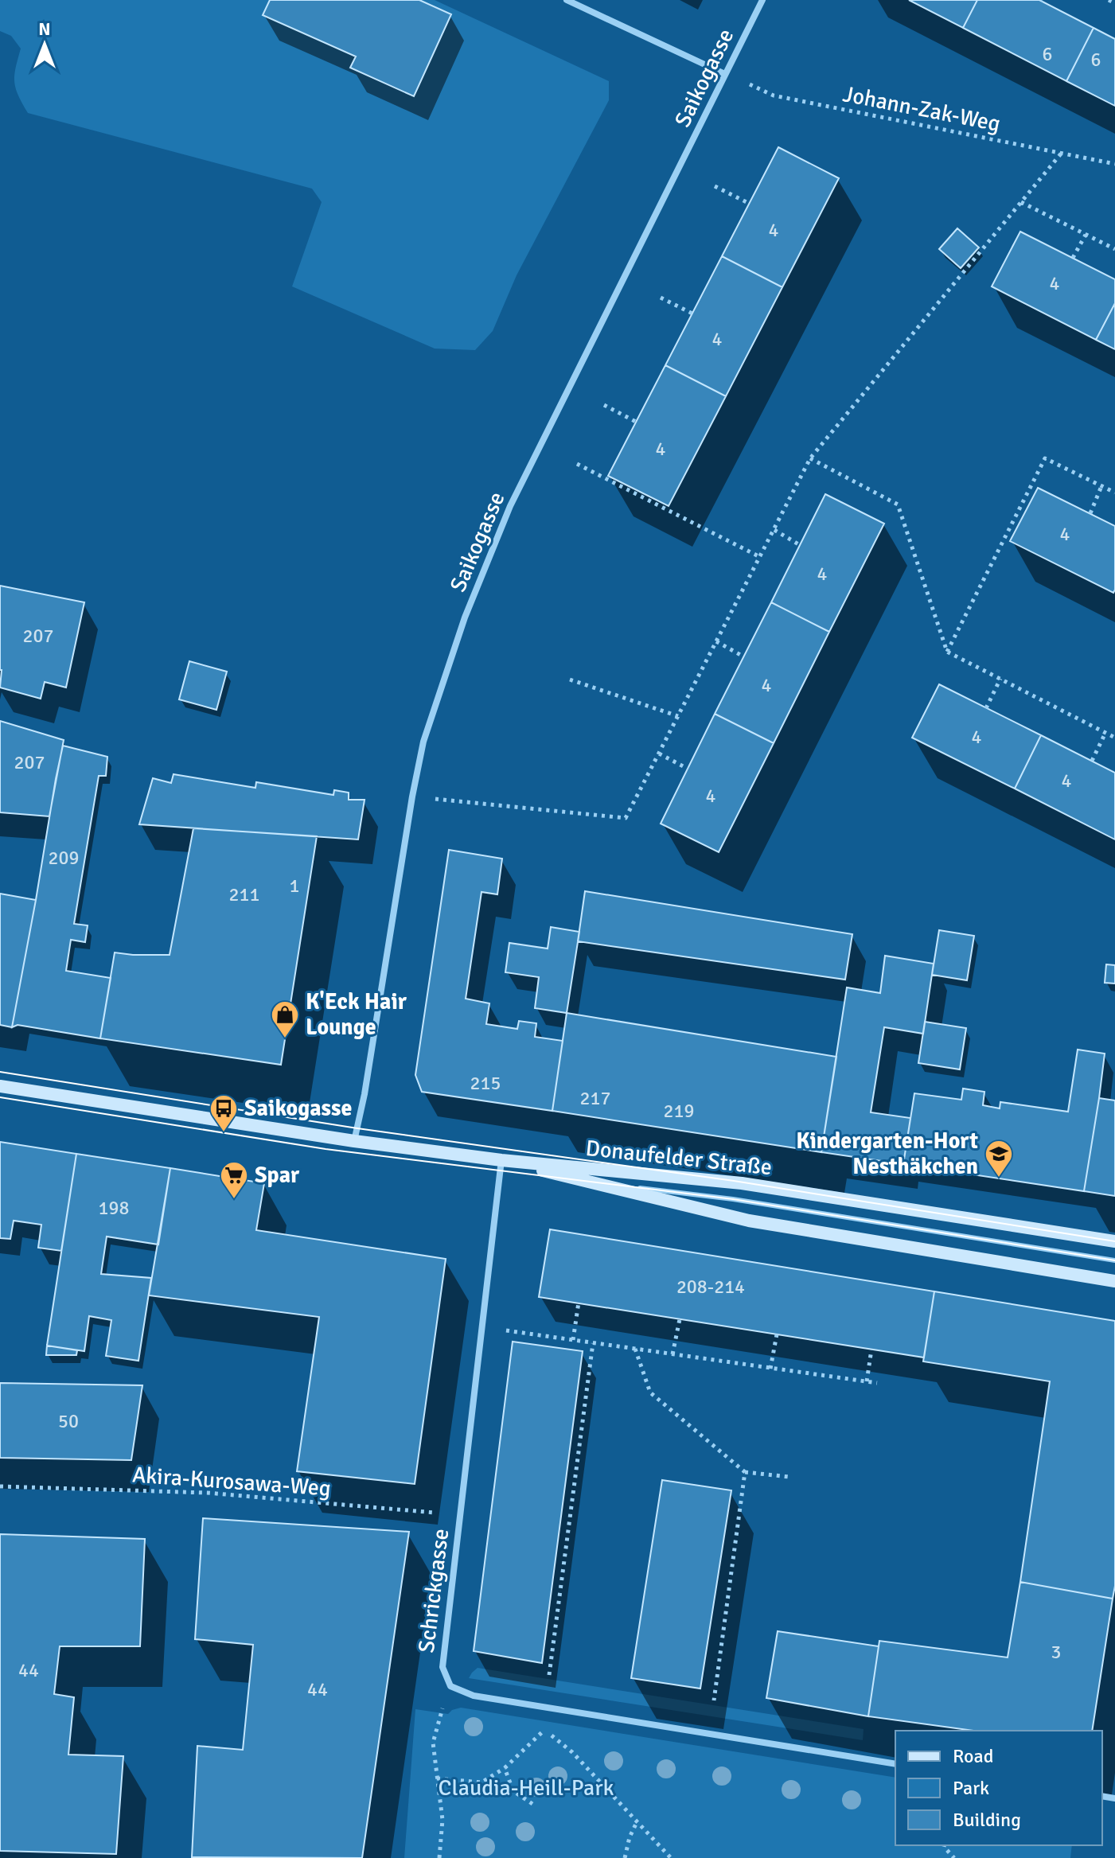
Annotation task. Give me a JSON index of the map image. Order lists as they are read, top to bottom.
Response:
{
  "streets": {
    "main road": ["Donaufelder Straße"],
    "street": ["Saikogasse", "Schrickgasse"],
    "path": ["Johann-Zak-Weg", "Akira-Kurosawa-Weg"]
  },
  "crossings": [
    ["Saikogasse", "Johann-Zak-Weg"],
    ["Saikogasse", "Donaufelder Straße"],
    ["Donaufelder Straße", "Schrickgasse"],
    ["Akira-Kurosawa-Weg", "Schrickgasse"]
  ],
  "parks": ["Claudia-Heill-Park"],
  "places": {
    "shop": ["K'Eck Hair Lounge"],
    "bus stop": ["Saikogasse"],
    "school or university": ["Kindergarten-Hort Nesthäkchen"],
    "supermarket": ["Spar"]
  },
  "house_numbers": [
    "6",
    "6",
    "4",
    "4",
    "4",
    "4",
    "4",
    "4",
    "207",
    "4",
    "4",
    "207",
    "4",
    "4",
    "209",
    "1",
    "211",
    "215",
    "217",
    "219",
    "198",
    "208-214",
    "50",
    "3",
    "44",
    "44"
  ],
  "legend": ["Road", "Park", "Building"],
  "north": "top"
}
